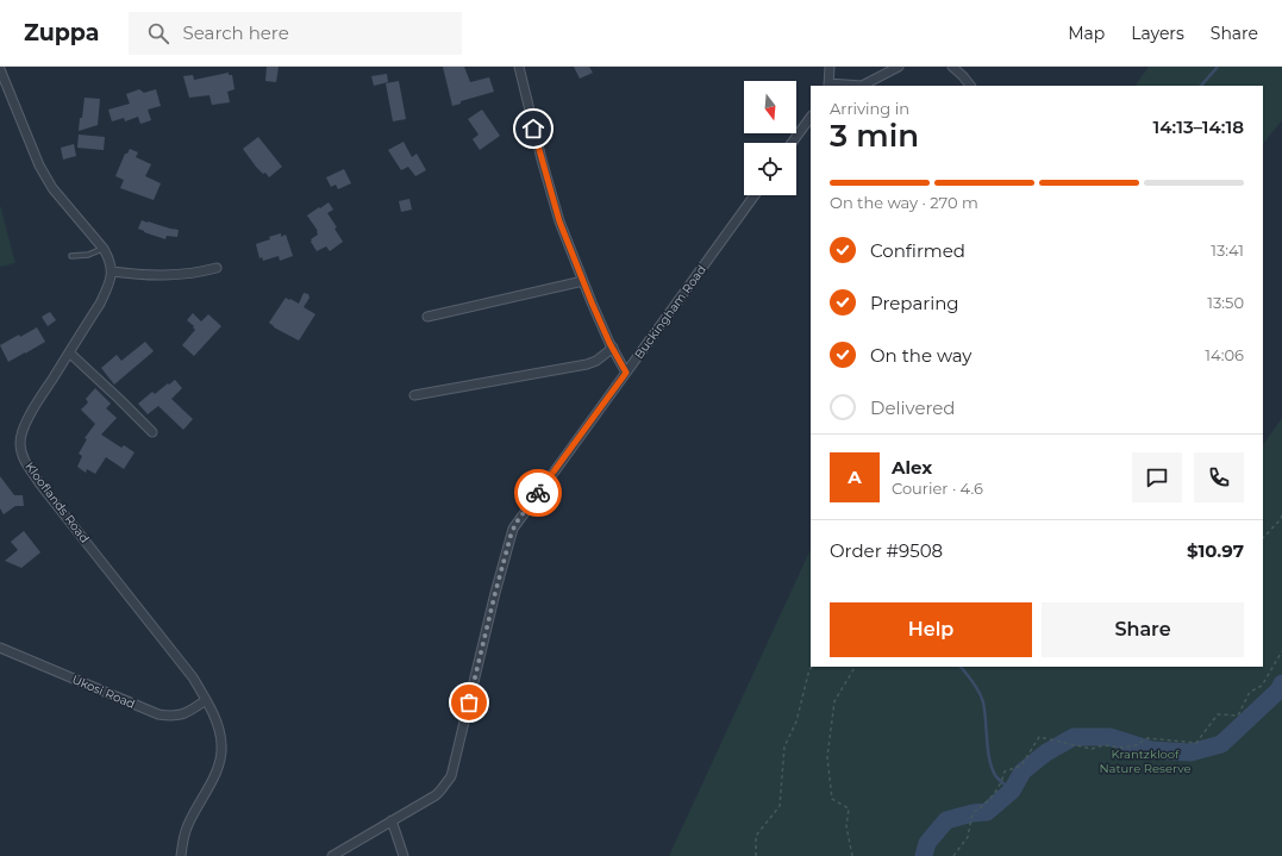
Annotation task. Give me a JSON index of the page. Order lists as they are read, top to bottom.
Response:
{
  "streets": {
    "street": ["Buckingham Road", "Klooflands Road", "Ukosi Road"]
  },
  "crossings": [
    ["Klooflands Road", "Ukosi Road"]
  ],
  "parks": ["Krantzkloof Nature Reserve"],
  "north": "bottom",
  "page": {
    "header": "Zuppa",
    "search": "Search here",
    "nav": ["Map", "Layers", "Share"],
    "heading": ["3 min", "Arriving in", "14:13–14:18"],
    "panel": [
      "Alex",
      "Courier · 4.6",
      "Order #9508",
      "$10.97"
    ],
    "bar": "On the way · 270 m",
    "list": [
      ["Confirmed", "13:41"],
      ["Preparing", "13:50"],
      ["On the way", "14:06"],
      "Delivered"
    ],
    "round": "A",
    "buttons": ["Help", "Share"]
  }
}
